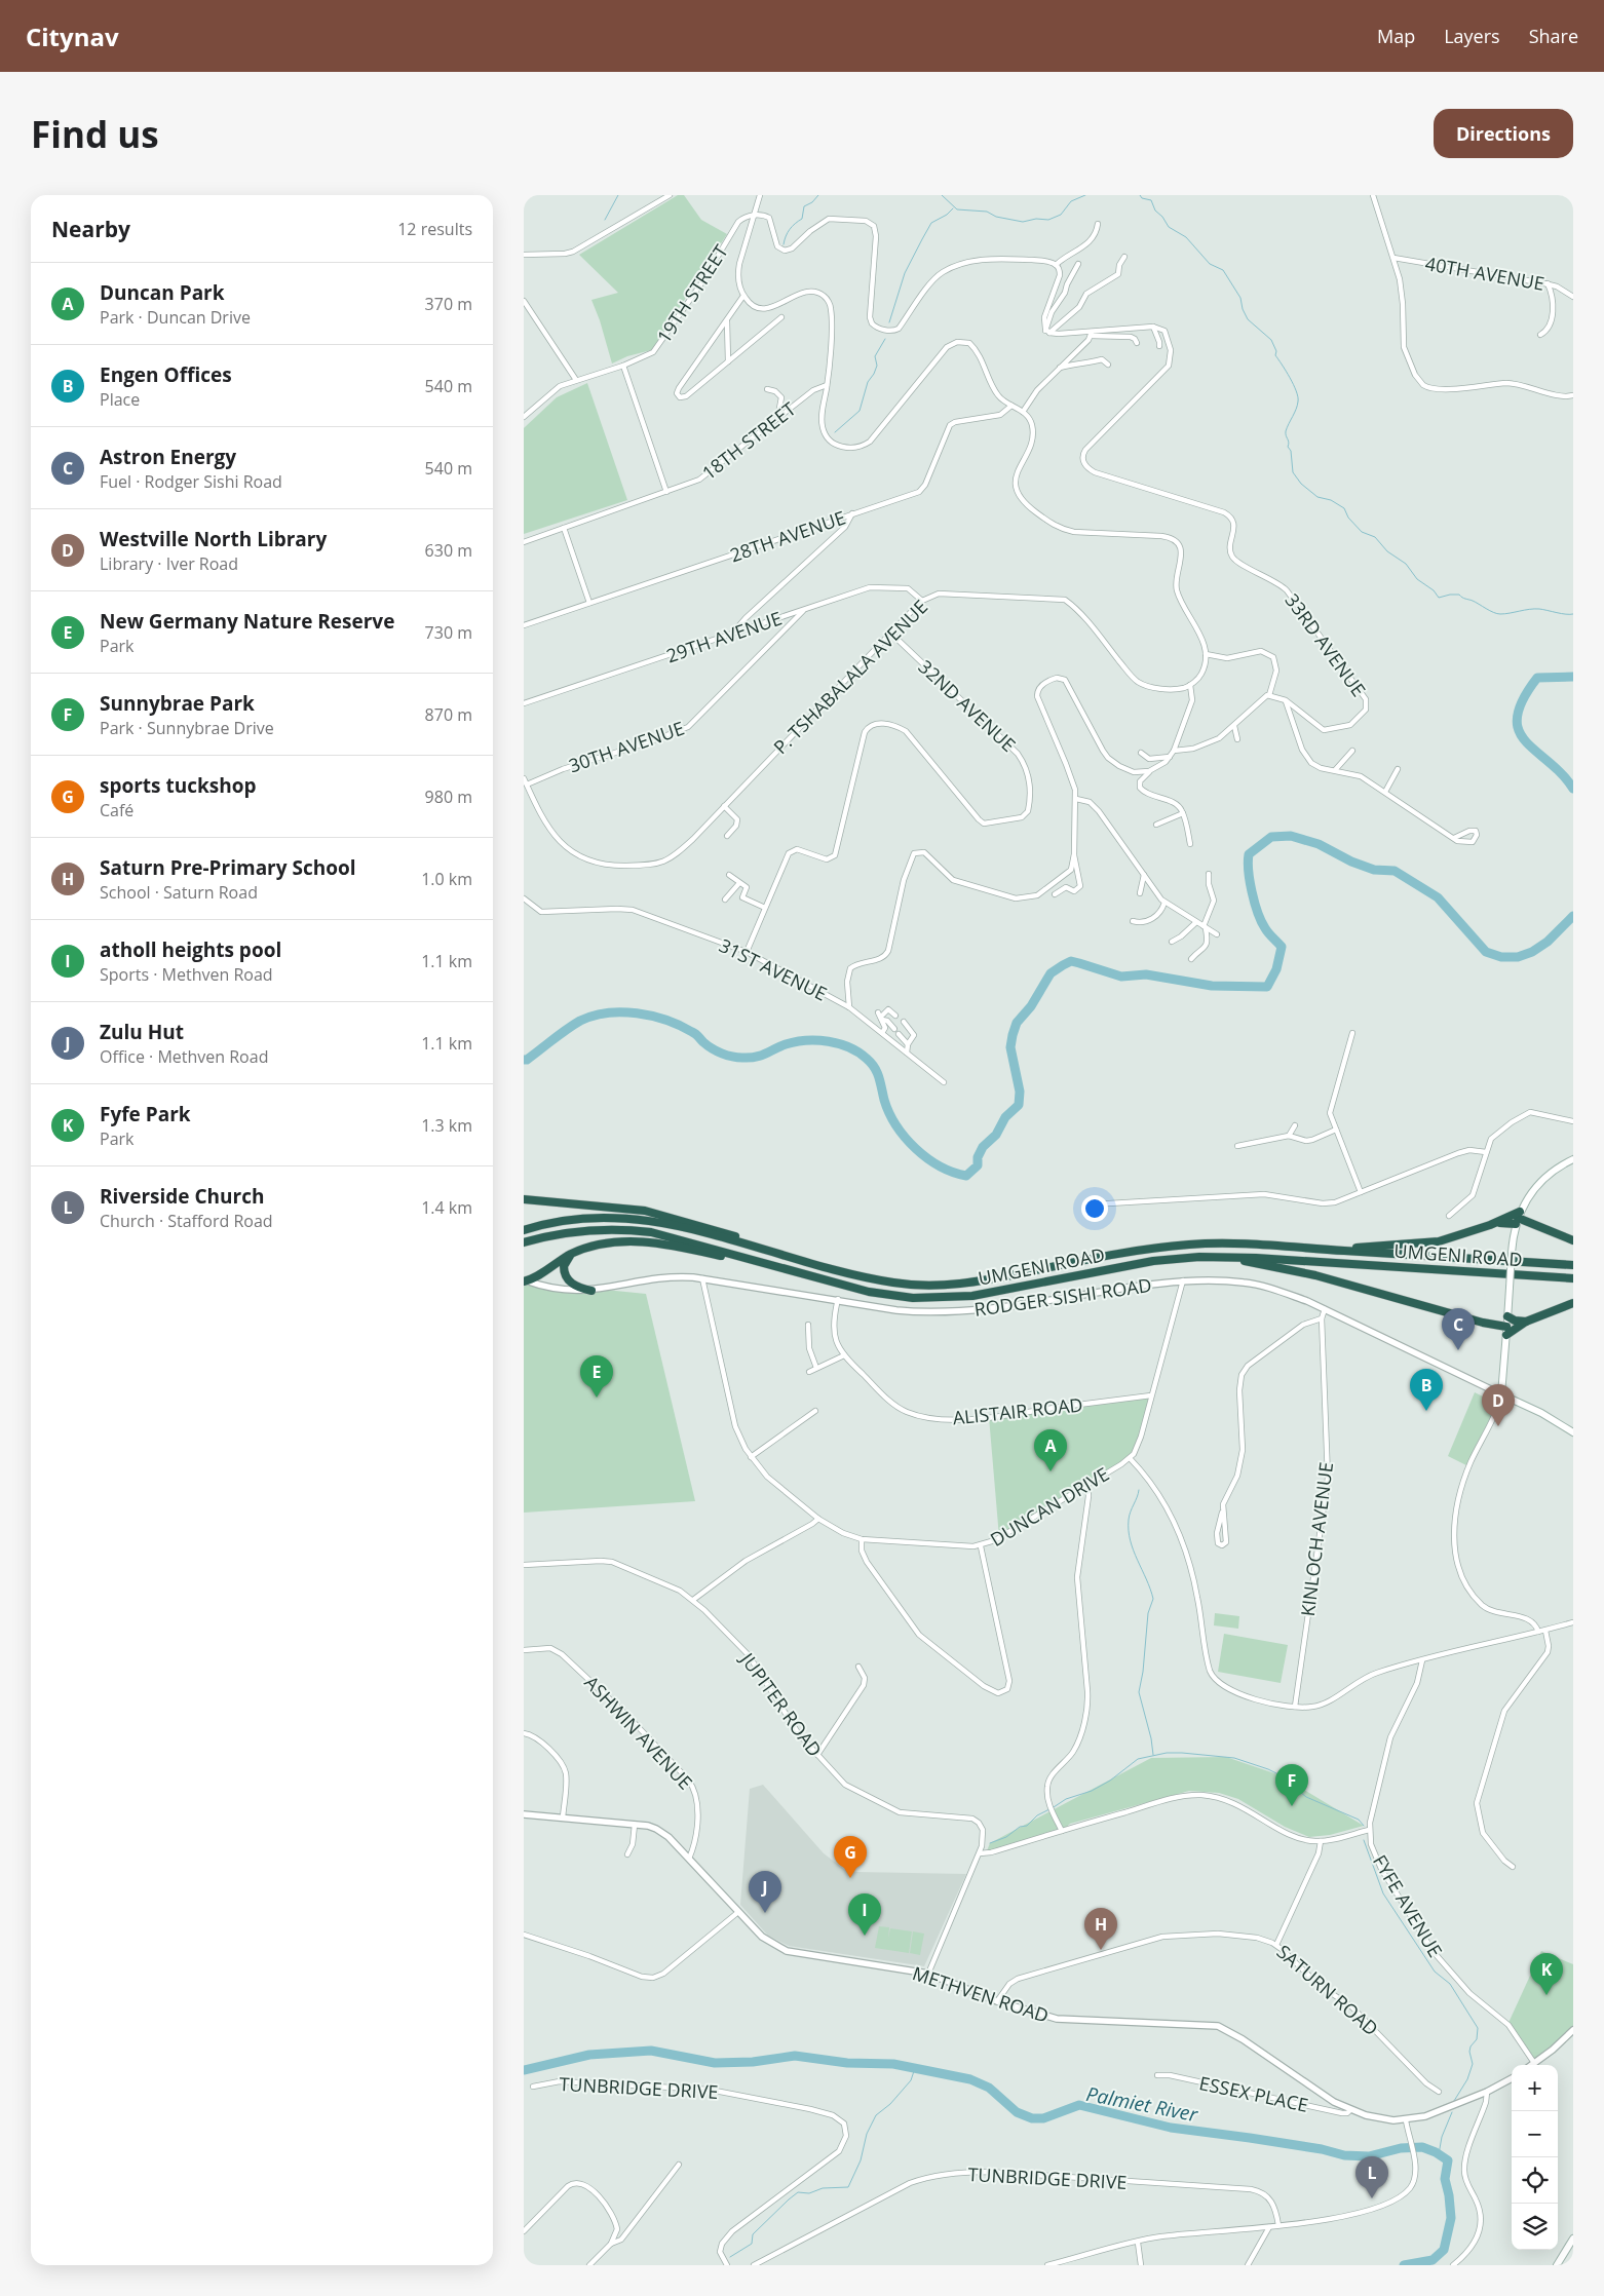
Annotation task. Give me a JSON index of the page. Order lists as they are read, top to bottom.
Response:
{
  "streets": {
    "highway": ["UMGENI ROAD"],
    "main road": ["RODGER SISHI ROAD"],
    "street": [
      "40TH AVENUE",
      "19TH STREET",
      "18TH STREET",
      "28TH AVENUE",
      "29TH AVENUE",
      "33RD AVENUE",
      "P. TSHABALALA AVENUE",
      "32ND AVENUE",
      "30TH AVENUE",
      "31ST AVENUE",
      "ALISTAIR ROAD",
      "DUNCAN DRIVE",
      "KINLOCH AVENUE",
      "JUPITER ROAD",
      "ASHWIN AVENUE",
      "FYFE AVENUE",
      "SATURN ROAD",
      "METHVEN ROAD",
      "TUNBRIDGE DRIVE",
      "ESSEX PLACE"
    ]
  },
  "crossings": [
    ["29TH AVENUE", "P. TSHABALALA AVENUE"],
    ["29TH AVENUE", "30TH AVENUE"],
    ["P. TSHABALALA AVENUE", "32ND AVENUE"],
    ["P. TSHABALALA AVENUE", "30TH AVENUE"],
    ["32ND AVENUE", "31ST AVENUE"],
    ["RODGER SISHI ROAD", "ALISTAIR ROAD"],
    ["RODGER SISHI ROAD", "DUNCAN DRIVE"],
    ["RODGER SISHI ROAD", "KINLOCH AVENUE"],
    ["ALISTAIR ROAD", "DUNCAN DRIVE"],
    ["JUPITER ROAD", "METHVEN ROAD"],
    ["ASHWIN AVENUE", "METHVEN ROAD"],
    ["SATURN ROAD", "METHVEN ROAD"],
    ["METHVEN ROAD", "ESSEX PLACE"]
  ],
  "water": ["Palmiet River"],
  "page": {
    "header": "Citynav",
    "nav": ["Map", "Layers", "Share"],
    "buttons": "Directions",
    "title": "Find us",
    "heading": ["Nearby", "12 results"],
    "list": [
      {
        "mark": "A",
        "name": "Duncan Park",
        "note": "Park · Duncan Drive",
        "value": "370 m"
      },
      {
        "mark": "B",
        "name": "Engen Offices",
        "note": "Place",
        "value": "540 m"
      },
      {
        "mark": "C",
        "name": "Astron Energy",
        "note": "Fuel · Rodger Sishi Road",
        "value": "540 m"
      },
      {
        "mark": "D",
        "name": "Westville North Library",
        "note": "Library · Iver Road",
        "value": "630 m"
      },
      {
        "mark": "E",
        "name": "New Germany Nature Reserve",
        "note": "Park",
        "value": "730 m"
      },
      {
        "mark": "F",
        "name": "Sunnybrae Park",
        "note": "Park · Sunnybrae Drive",
        "value": "870 m"
      },
      {
        "mark": "G",
        "name": "sports tuckshop",
        "note": "Café",
        "value": "980 m"
      },
      {
        "mark": "H",
        "name": "Saturn Pre-Primary School",
        "note": "School · Saturn Road",
        "value": "1.0 km"
      },
      {
        "mark": "I",
        "name": "atholl heights pool",
        "note": "Sports · Methven Road",
        "value": "1.1 km"
      },
      {
        "mark": "J",
        "name": "Zulu Hut",
        "note": "Office · Methven Road",
        "value": "1.1 km"
      },
      {
        "mark": "K",
        "name": "Fyfe Park",
        "note": "Park",
        "value": "1.3 km"
      },
      {
        "mark": "L",
        "name": "Riverside Church",
        "note": "Church · Stafford Road",
        "value": "1.4 km"
      }
    ],
    "pins": [
      "C",
      "E",
      "B",
      "D",
      "A",
      "F",
      "G",
      "J",
      "I",
      "H",
      "K",
      "L"
    ],
    "map_buttons": ["+", "−"]
  }
}
